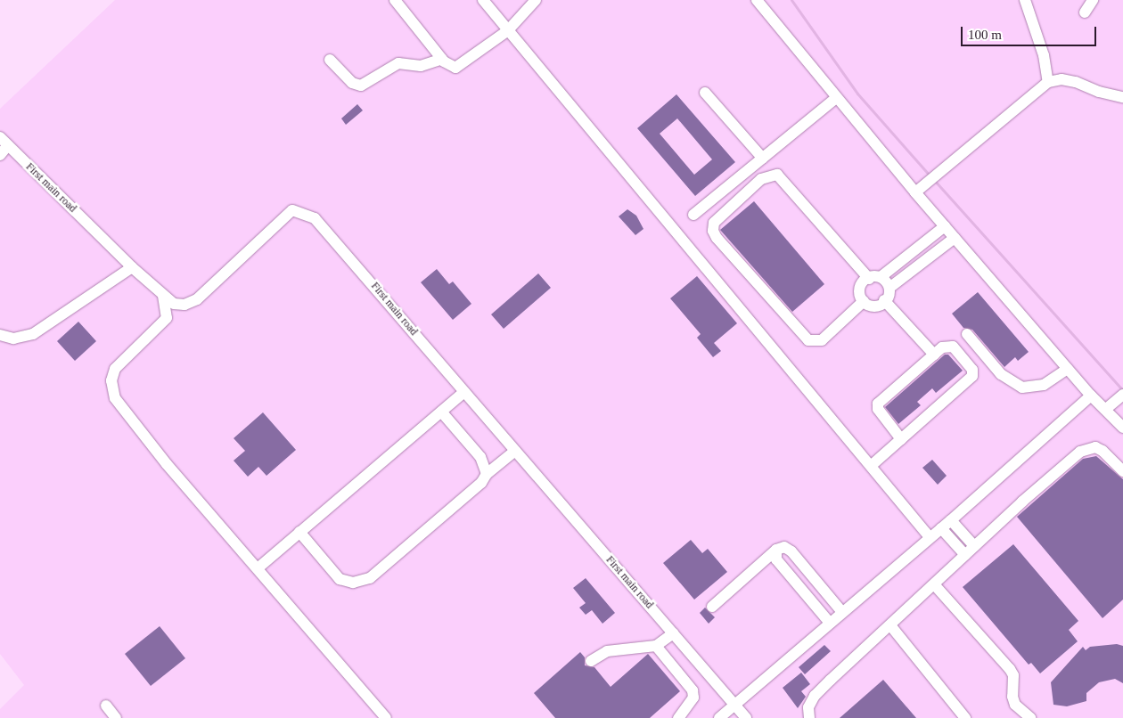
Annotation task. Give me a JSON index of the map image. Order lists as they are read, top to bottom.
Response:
{
  "streets": {
    "street": ["First main road"]
  },
  "scale_bar": "100 m"
}
